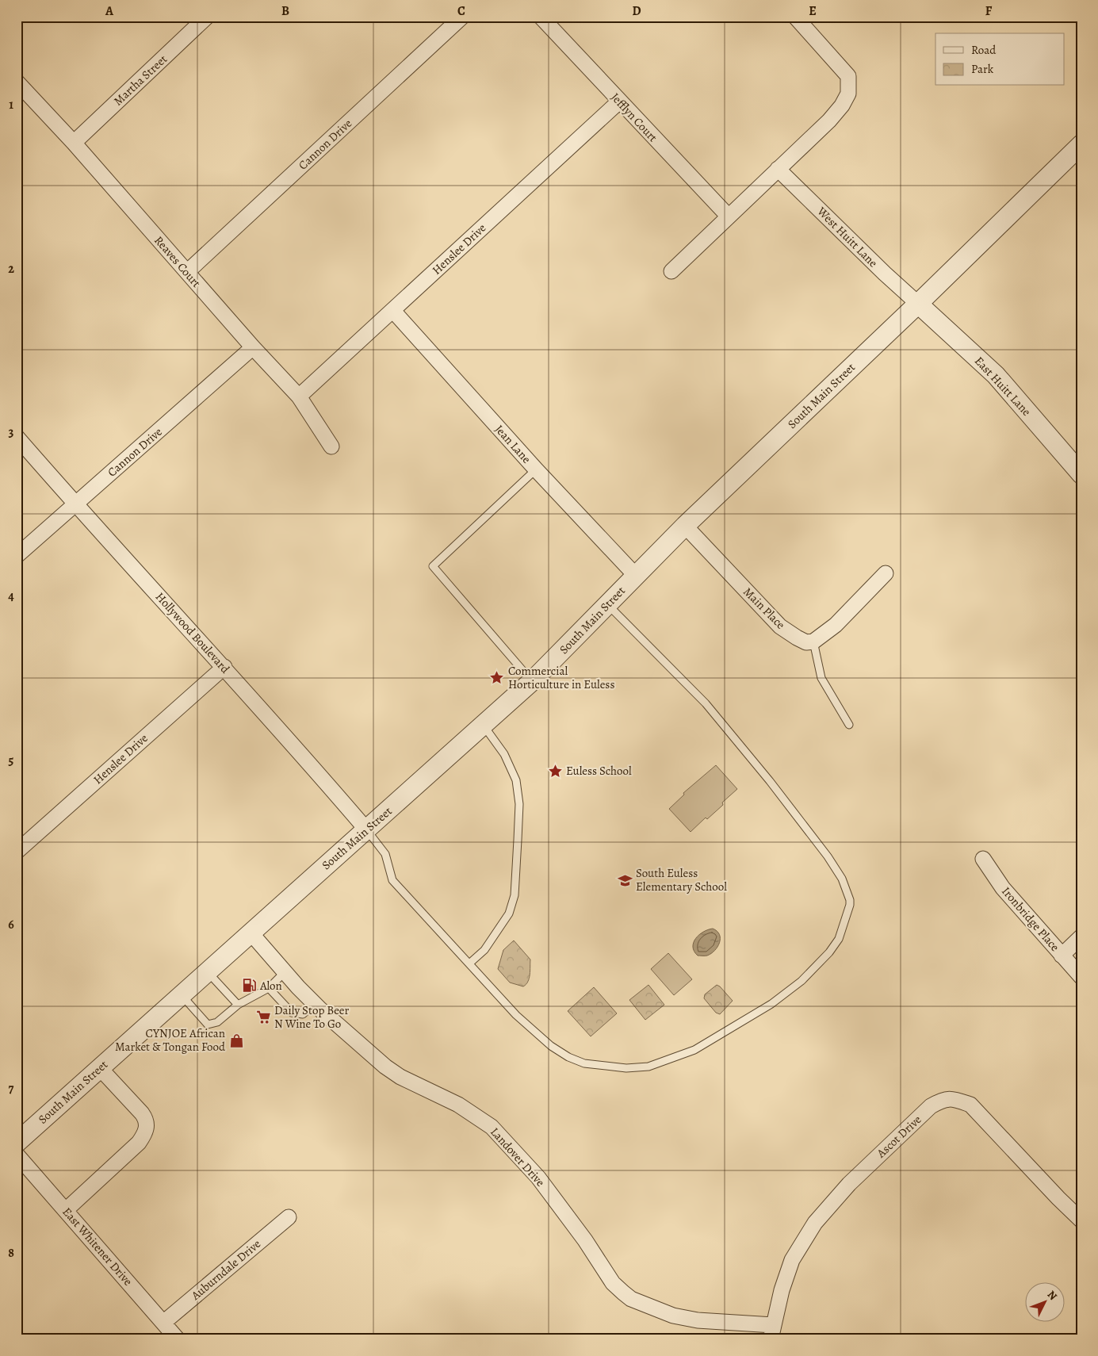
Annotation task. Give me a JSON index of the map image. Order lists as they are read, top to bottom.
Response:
{
  "streets": {
    "street": [
      "Martha Street",
      "Jefflyn Court",
      "Cannon Drive",
      "West Huitt Lane",
      "Henslee Drive",
      "Reaves Court",
      "East Huitt Lane",
      "South Main Street",
      "Jean Lane",
      "Main Place",
      "Hollywood Boulevard",
      "Ironbridge Place",
      "Ascot Drive",
      "Landover Drive",
      "East Whitener Drive",
      "Auburndale Drive"
    ]
  },
  "crossings": [
    ["Martha Street", "Reaves Court"],
    ["Jefflyn Court", "Henslee Drive"],
    ["Cannon Drive", "Reaves Court"],
    ["Cannon Drive", "Hollywood Boulevard"],
    ["West Huitt Lane", "East Huitt Lane"],
    ["West Huitt Lane", "South Main Street"],
    ["Henslee Drive", "Reaves Court"],
    ["Henslee Drive", "Jean Lane"],
    ["Henslee Drive", "Hollywood Boulevard"],
    ["East Huitt Lane", "South Main Street"],
    ["South Main Street", "Jean Lane"],
    ["South Main Street", "Main Place"],
    ["South Main Street", "Hollywood Boulevard"],
    ["South Main Street", "Landover Drive"],
    ["Ascot Drive", "Landover Drive"],
    ["East Whitener Drive", "Auburndale Drive"]
  ],
  "places": {
    "place": ["Commercial Horticulture in Euless", "Euless School"],
    "school or university": ["South Euless Elementary School"],
    "fuel station": ["Alon"],
    "supermarket": ["Daily Stop Beer N Wine To Go"],
    "shop": ["CYNJOE African Market & Tongan Food"]
  },
  "legend": ["Road", "Park"],
  "north": "top right",
  "grid": {
    "columns": [
      "A",
      "B",
      "C",
      "D",
      "E",
      "F"
    ],
    "rows": [
      "1",
      "2",
      "3",
      "4",
      "5",
      "6",
      "7",
      "8"
    ]
  }
}
